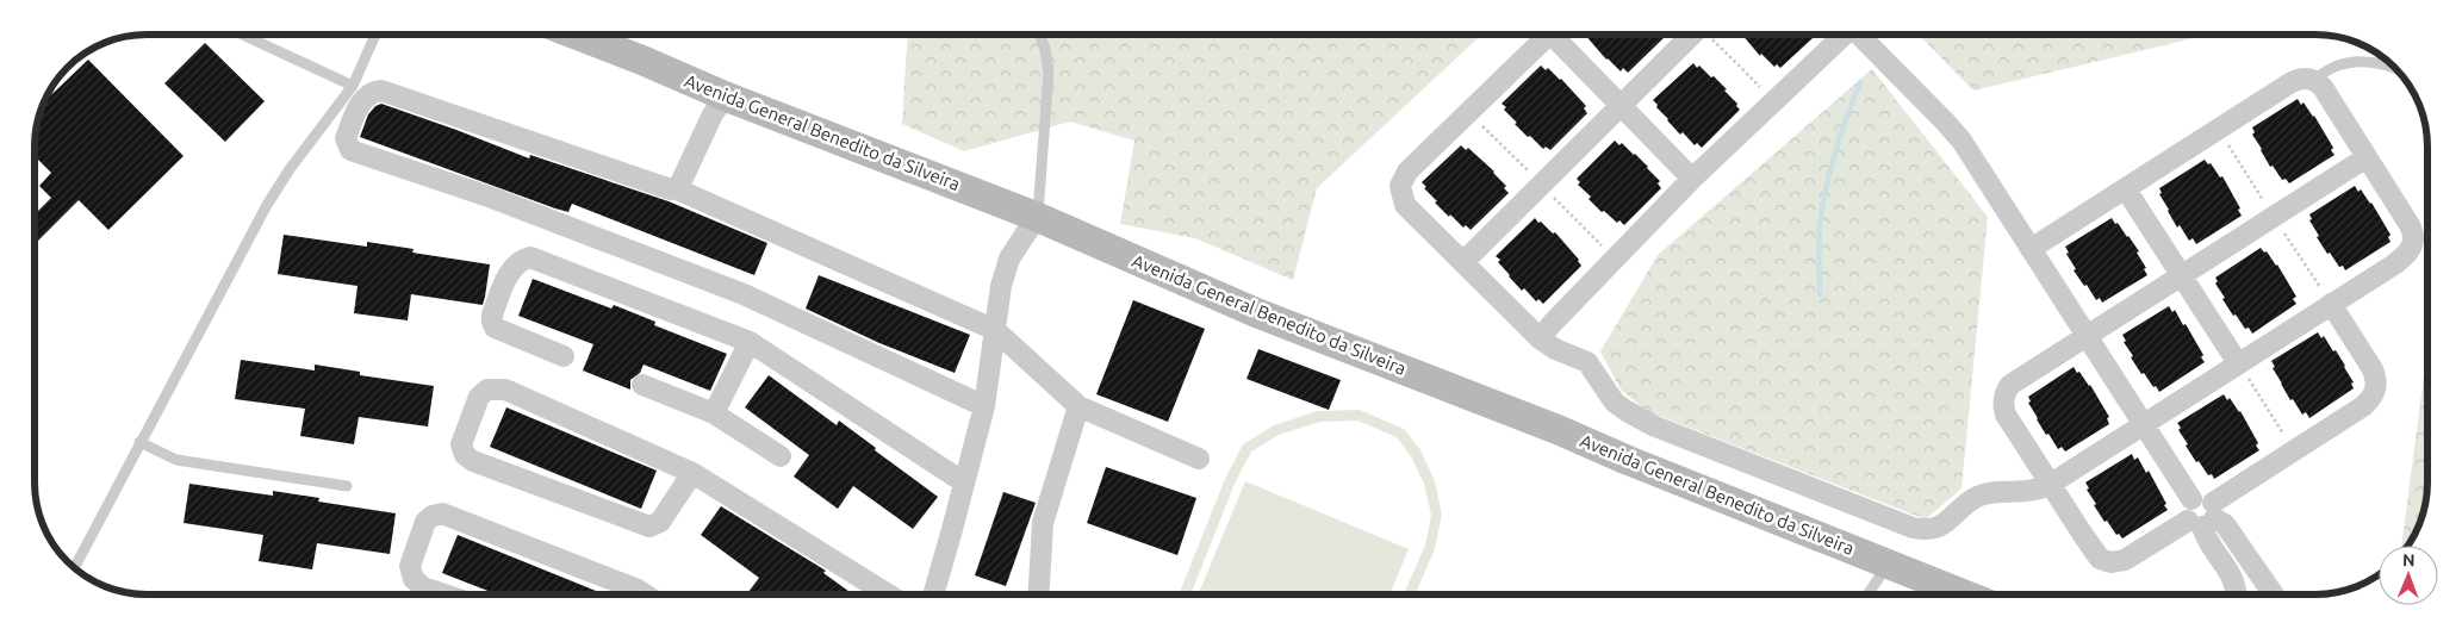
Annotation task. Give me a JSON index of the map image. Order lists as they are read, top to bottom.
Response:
{
  "streets": {
    "main road": ["Avenida General Benedito da Silveira"]
  },
  "north": "top"
}
